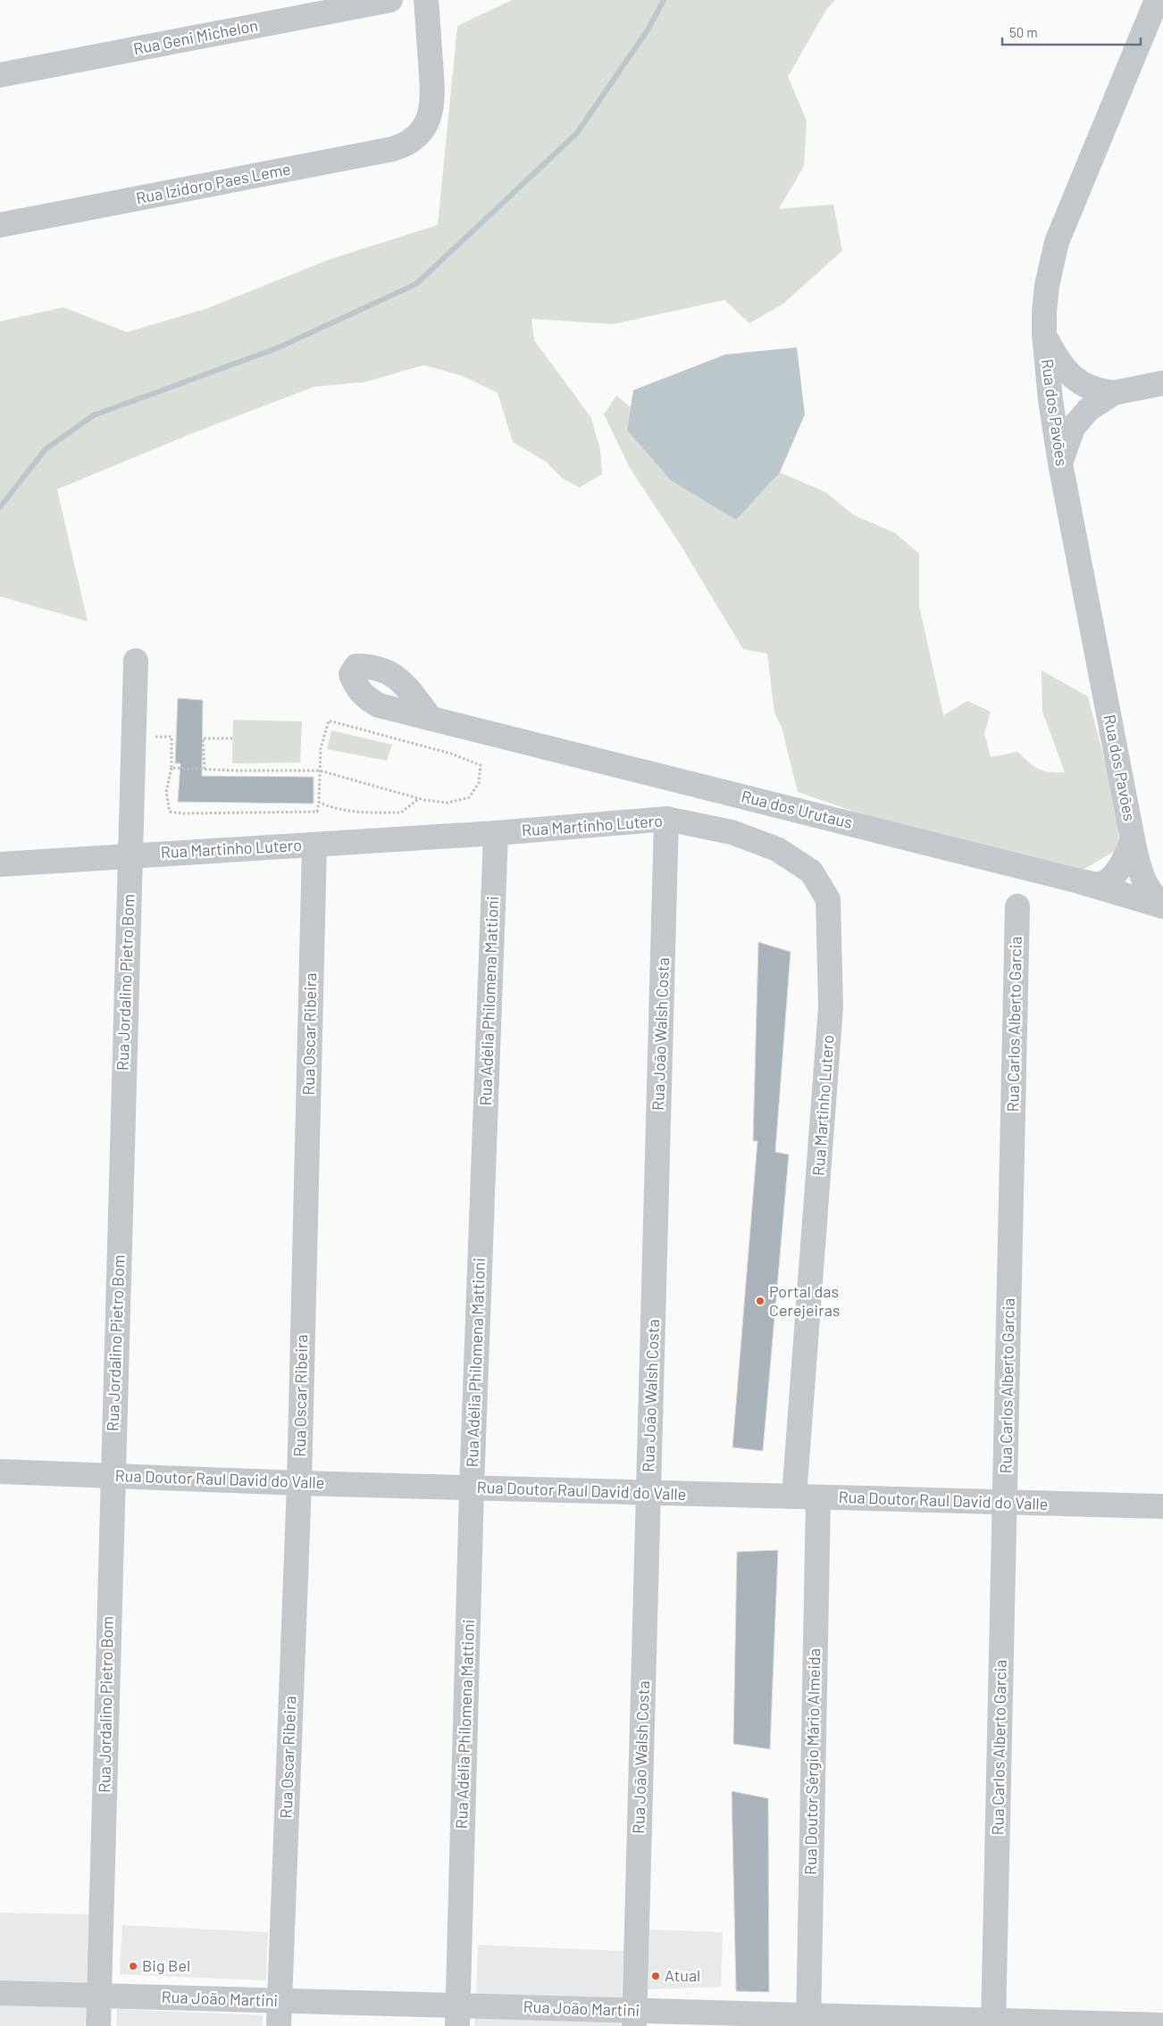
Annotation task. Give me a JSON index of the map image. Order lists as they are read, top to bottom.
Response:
{
  "streets": {
    "street": [
      "Rua Geni Michelon",
      "Rua Izidoro Paes Leme",
      "Rua dos Pavões",
      "Rua dos Urutaus",
      "Rua Martinho Lutero",
      "Rua Jordalino Pietro Bom",
      "Rua Adélia Philomena Mattioni",
      "Rua Carlos Alberto Garcia",
      "Rua Oscar Ribeira",
      "Rua João Walsh Costa",
      "Rua Doutor Raul David do Valle",
      "Rua Doutor Sérgio Mário Almeida",
      "Rua João Martini"
    ]
  },
  "crossings": [
    ["Rua dos Pavões", "Rua dos Urutaus"],
    ["Rua Martinho Lutero", "Rua Jordalino Pietro Bom"],
    ["Rua Martinho Lutero", "Rua Adélia Philomena Mattioni"],
    ["Rua Martinho Lutero", "Rua Oscar Ribeira"],
    ["Rua Martinho Lutero", "Rua João Walsh Costa"],
    ["Rua Martinho Lutero", "Rua Doutor Raul David do Valle"],
    ["Rua Jordalino Pietro Bom", "Rua Doutor Raul David do Valle"],
    ["Rua Jordalino Pietro Bom", "Rua João Martini"],
    ["Rua Adélia Philomena Mattioni", "Rua Doutor Raul David do Valle"],
    ["Rua Adélia Philomena Mattioni", "Rua João Martini"],
    ["Rua Carlos Alberto Garcia", "Rua Doutor Raul David do Valle"],
    ["Rua Carlos Alberto Garcia", "Rua João Martini"],
    ["Rua Oscar Ribeira", "Rua Doutor Raul David do Valle"],
    ["Rua Oscar Ribeira", "Rua João Martini"],
    ["Rua João Walsh Costa", "Rua Doutor Raul David do Valle"],
    ["Rua João Walsh Costa", "Rua João Martini"],
    ["Rua Doutor Raul David do Valle", "Rua Doutor Sérgio Mário Almeida"],
    ["Rua Doutor Sérgio Mário Almeida", "Rua João Martini"]
  ],
  "places": ["Portal das Cerejeiras", "Big Bel", "Atual"],
  "scale_bar": "50 m"
}
